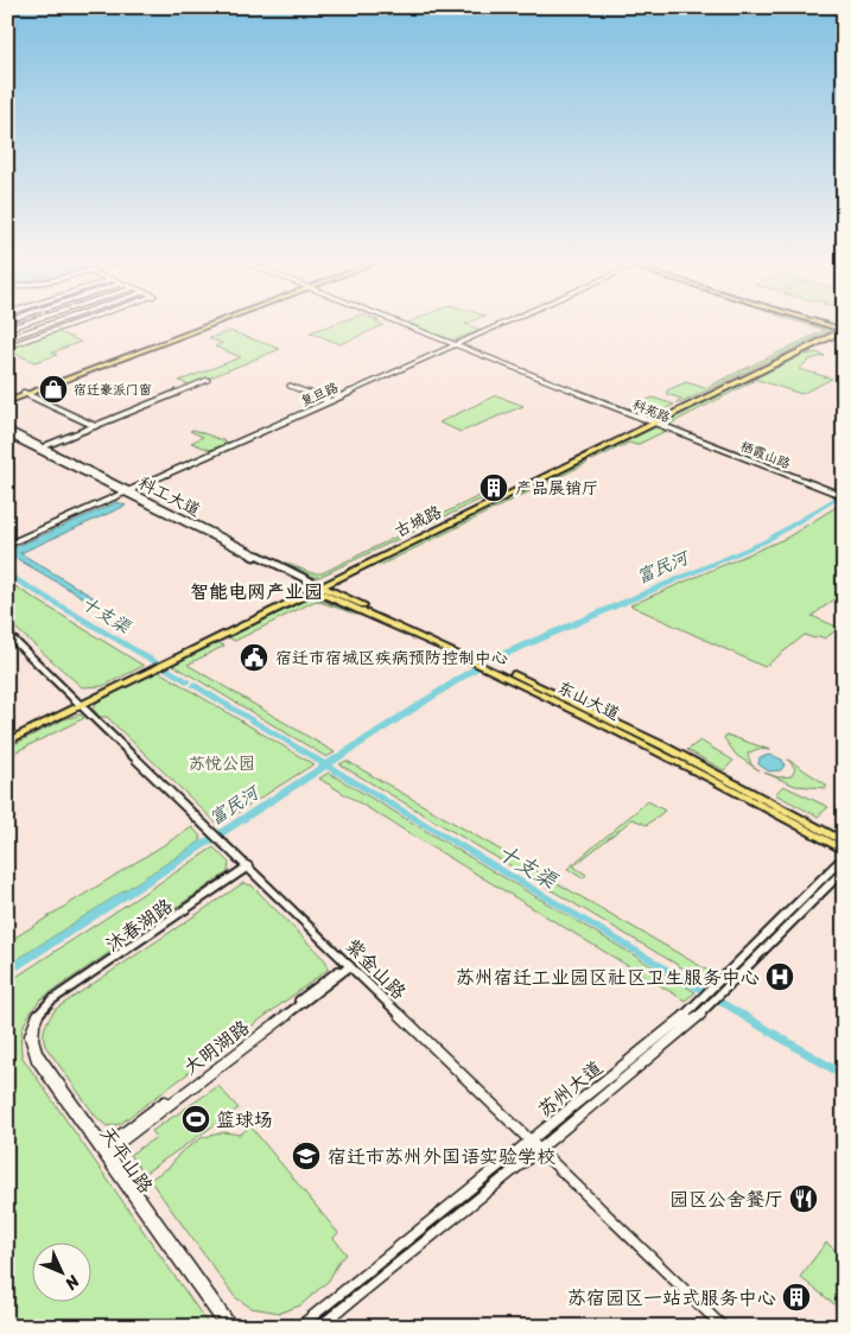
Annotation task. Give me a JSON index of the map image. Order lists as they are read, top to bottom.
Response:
{
  "streets": {
    "main road": ["古城路", "东山大道"],
    "street": [
      "复旦路",
      "科苑路",
      "栖霞山路",
      "科工大道",
      "沐春湖路",
      "紫金山路",
      "大明湖路",
      "苏州大道",
      "天平山路"
    ]
  },
  "crossings": [
    ["复旦路", "科苑路"],
    ["复旦路", "科工大道"],
    ["科苑路", "栖霞山路"],
    ["科苑路", "古城路"],
    ["科工大道", "古城路"],
    ["科工大道", "东山大道"],
    ["古城路", "东山大道"],
    ["古城路", "紫金山路"],
    ["沐春湖路", "紫金山路"],
    ["沐春湖路", "天平山路"],
    ["紫金山路", "大明湖路"],
    ["紫金山路", "苏州大道"],
    ["大明湖路", "天平山路"]
  ],
  "districts": ["智能电网产业园"],
  "water": ["富民河", "十支渠"],
  "parks": ["苏悦公园"],
  "places": {
    "shop": ["宿迁豪派门窗"],
    "building": ["产品展销厅", "苏宿园区一站式服务中心"],
    "public building": ["宿迁市宿城区疾病预防控制中心"],
    "hospital": ["苏州宿迁工业园区社区卫生服务中心"],
    "sports": ["篮球场"],
    "school or university": ["宿迁市苏州外国语实验学校"],
    "restaurant": ["园区公舍餐厅"]
  },
  "north": "bottom right"
}
